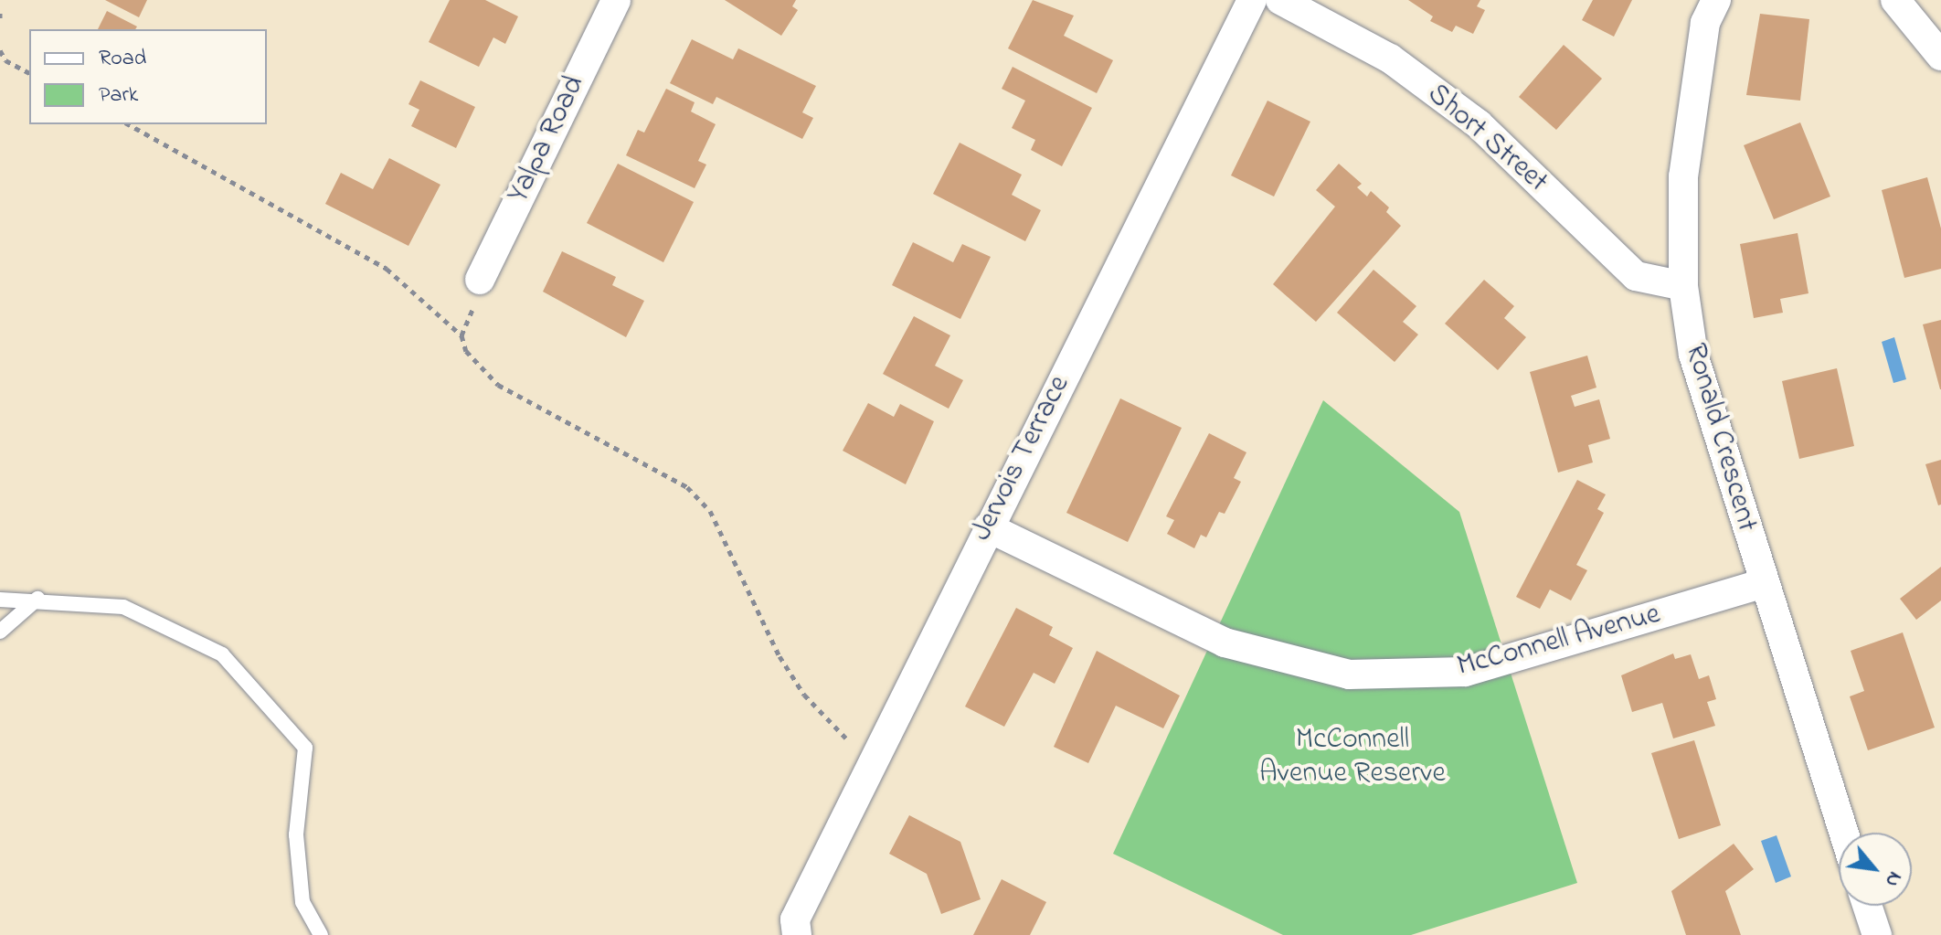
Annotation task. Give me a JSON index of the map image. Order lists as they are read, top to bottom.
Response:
{
  "streets": {
    "street": [
      "Short Street",
      "Yalpa Road",
      "Ronald Crescent",
      "Jervois Terrace",
      "McConnell Avenue"
    ]
  },
  "crossings": [
    ["Short Street", "Ronald Crescent"],
    ["Ronald Crescent", "McConnell Avenue"],
    ["Jervois Terrace", "McConnell Avenue"]
  ],
  "parks": ["McConnell Avenue Reserve"],
  "legend": ["Road", "Park"],
  "north": "bottom right"
}
